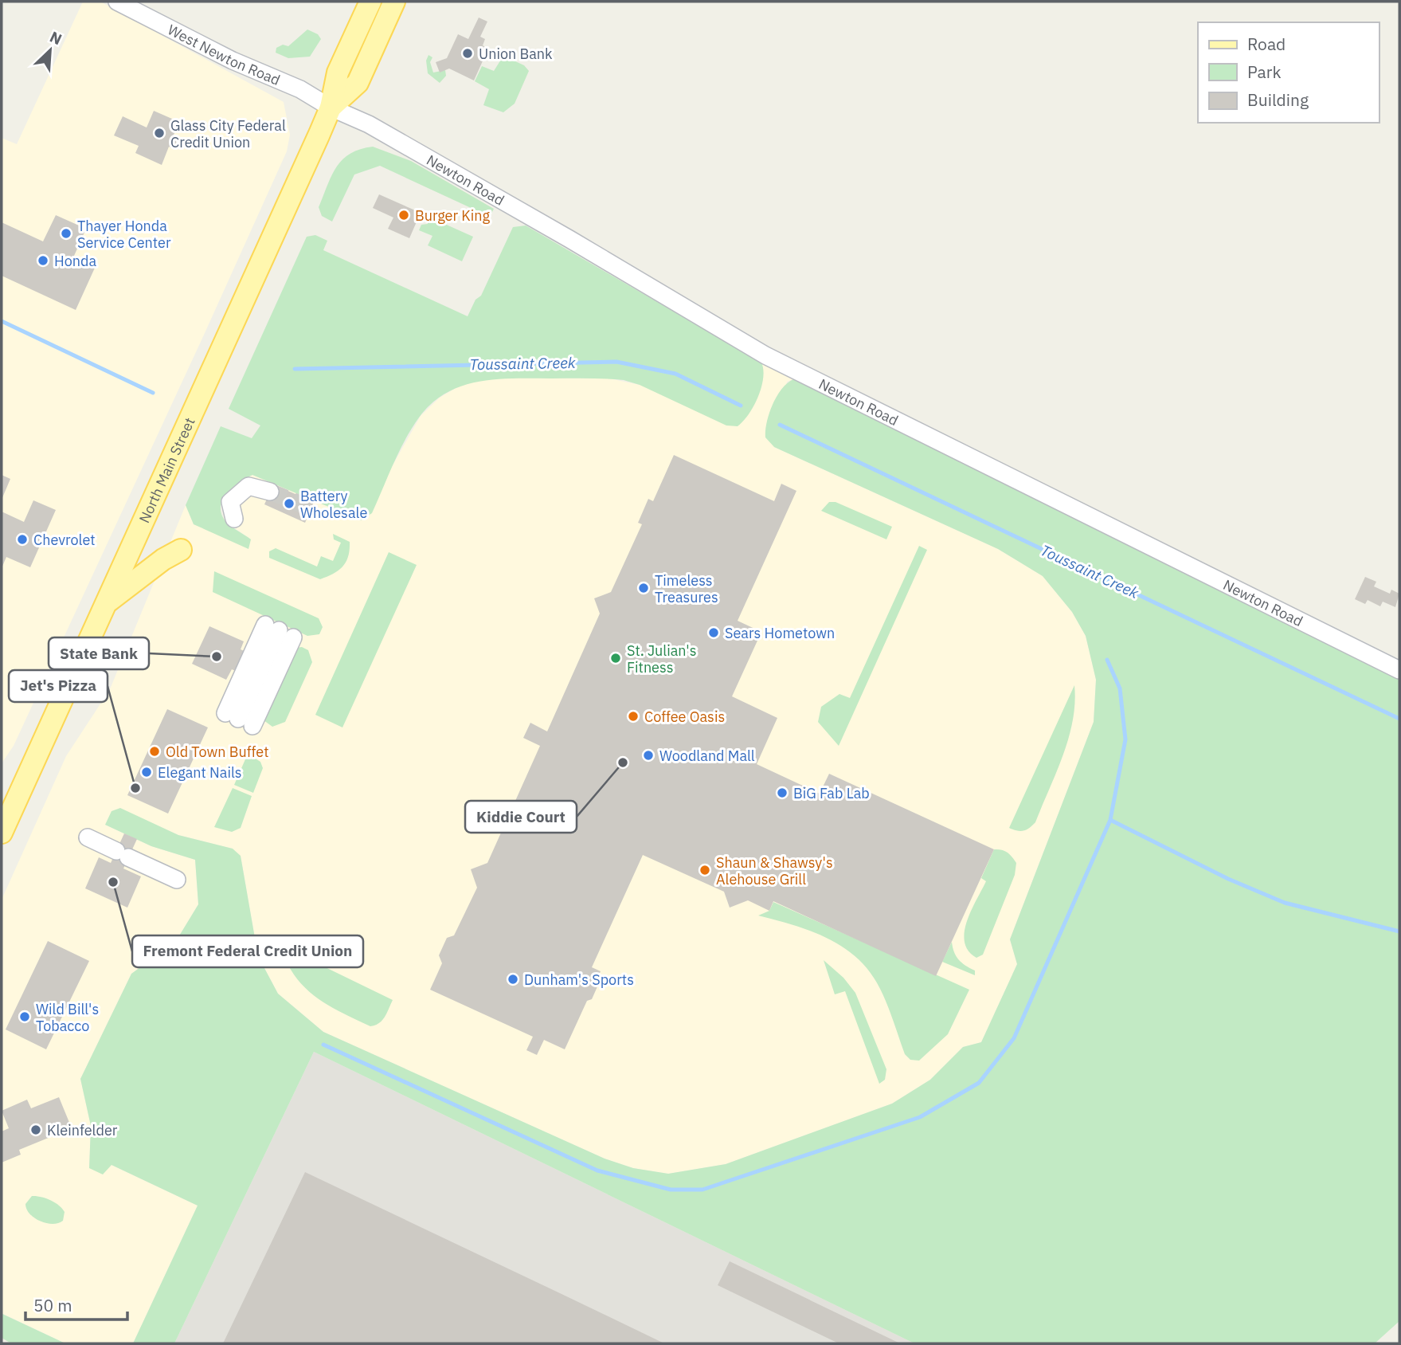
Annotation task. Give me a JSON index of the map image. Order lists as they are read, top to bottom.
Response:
{
  "streets": {
    "main road": ["North Main Street"],
    "street": ["West Newton Road", "Newton Road"]
  },
  "crossings": [
    ["West Newton Road", "Newton Road"],
    ["West Newton Road", "North Main Street"],
    ["Newton Road", "North Main Street"]
  ],
  "water": ["Toussaint Creek"],
  "places": [
    "Union Bank",
    "Glass City Federal Credit Union",
    "Burger King",
    "Thayer Honda Service Center",
    "Honda",
    "Battery Wholesale",
    "Chevrolet",
    "Timeless Treasures",
    "Sears Hometown",
    "State Bank",
    "St. Julian's Fitness",
    "Coffee Oasis",
    "Old Town Buffet",
    "Woodland Mall",
    "Kiddie Court",
    "Elegant Nails",
    "Jet's Pizza",
    "BiG Fab Lab",
    "Shaun & Shawsy's Alehouse Grill",
    "Fremont Federal Credit Union",
    "Dunham's Sports",
    "Wild Bill's Tobacco",
    "Kleinfelder"
  ],
  "legend": ["Road", "Park", "Building"],
  "scale_bar": "50 m",
  "north": "top right"
}
